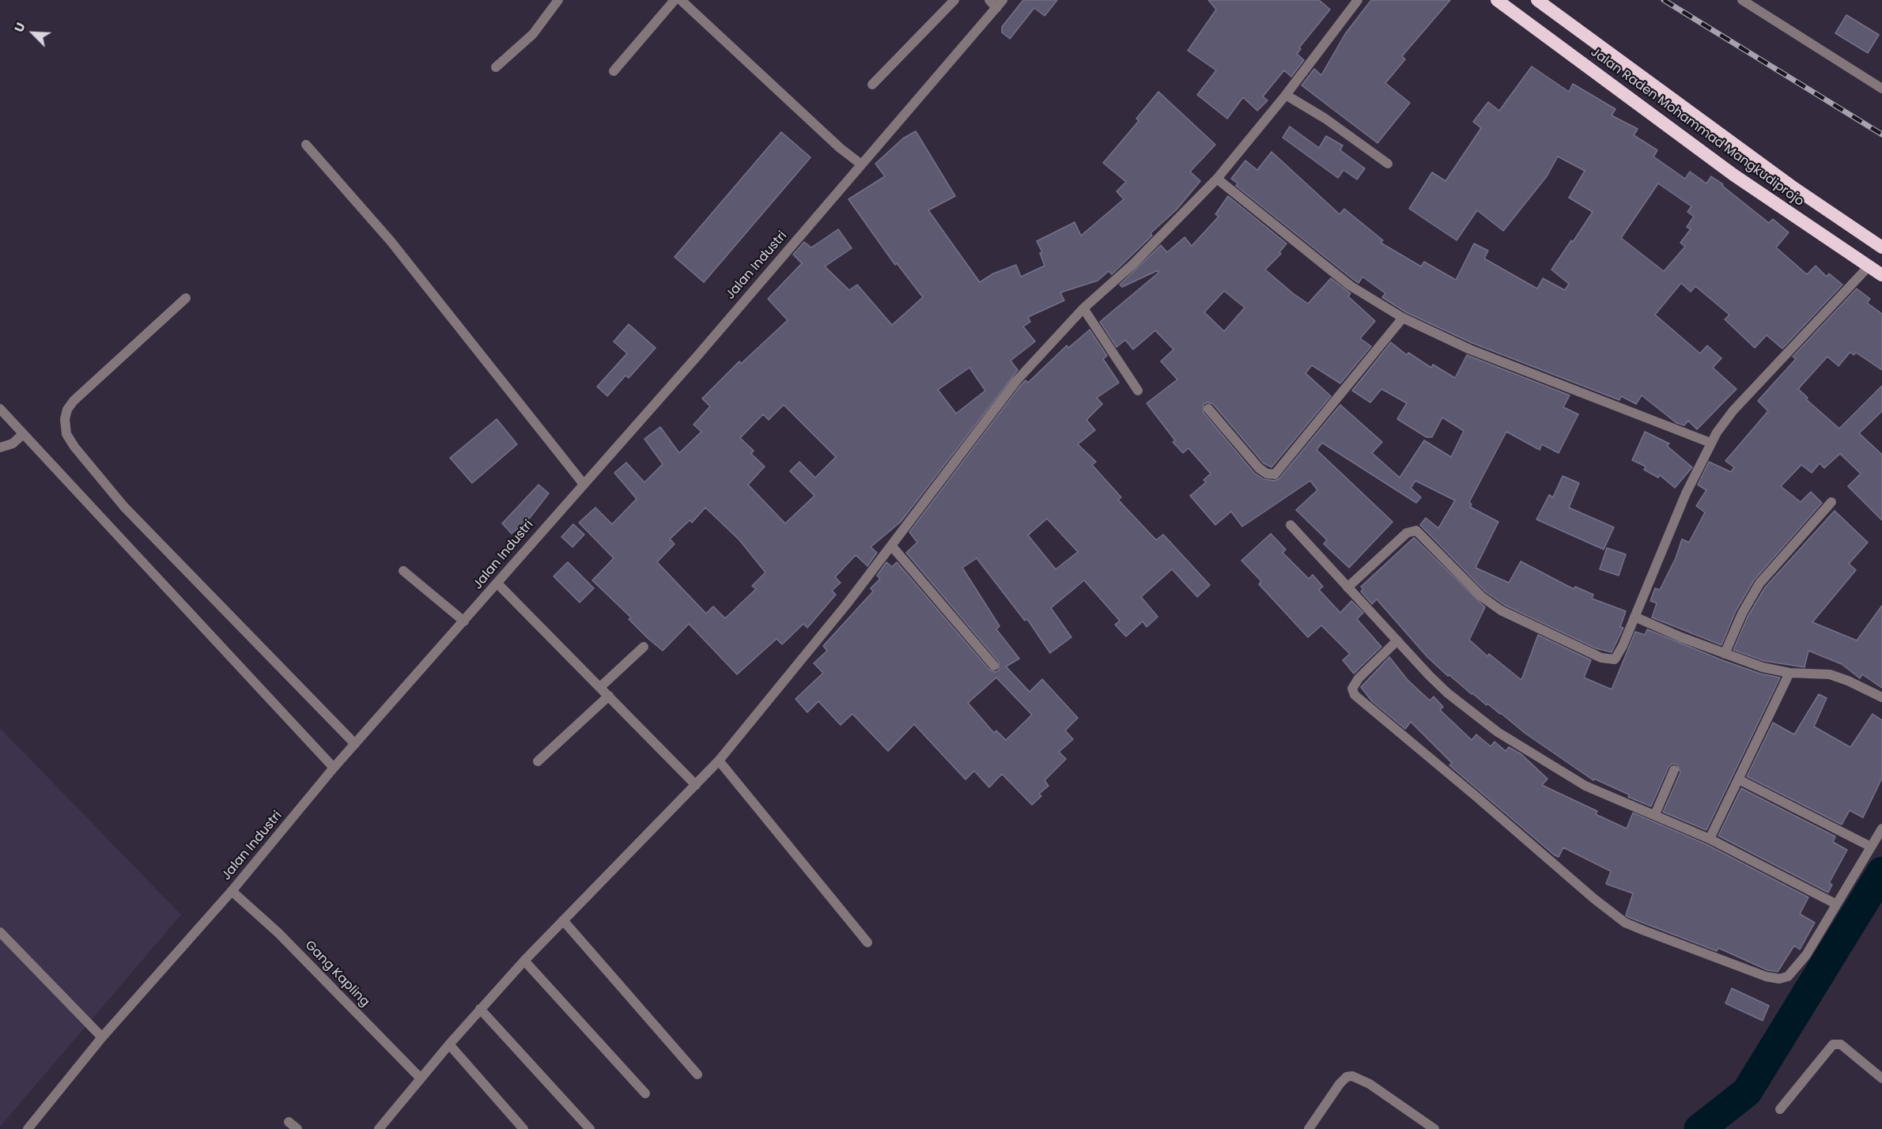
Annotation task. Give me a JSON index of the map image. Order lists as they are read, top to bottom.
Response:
{
  "streets": {
    "highway": ["Jalan Raden Mohammad Mangkudiprojo"],
    "street": ["Jalan Industri", "Gang Kapling"]
  },
  "crossings": [
    ["Jalan Industri", "Gang Kapling"]
  ],
  "north": "top left"
}
